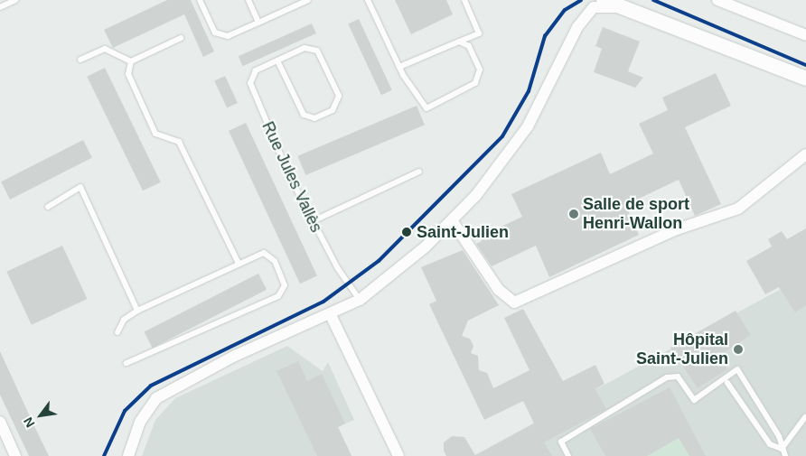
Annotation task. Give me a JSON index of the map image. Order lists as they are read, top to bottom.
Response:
{
  "streets": {
    "lane": ["Rue Jules Vallès"]
  },
  "places": ["Salle de sport Henri-Wallon", "Saint-Julien", "Hôpital Saint-Julien"],
  "north": "bottom left"
}
